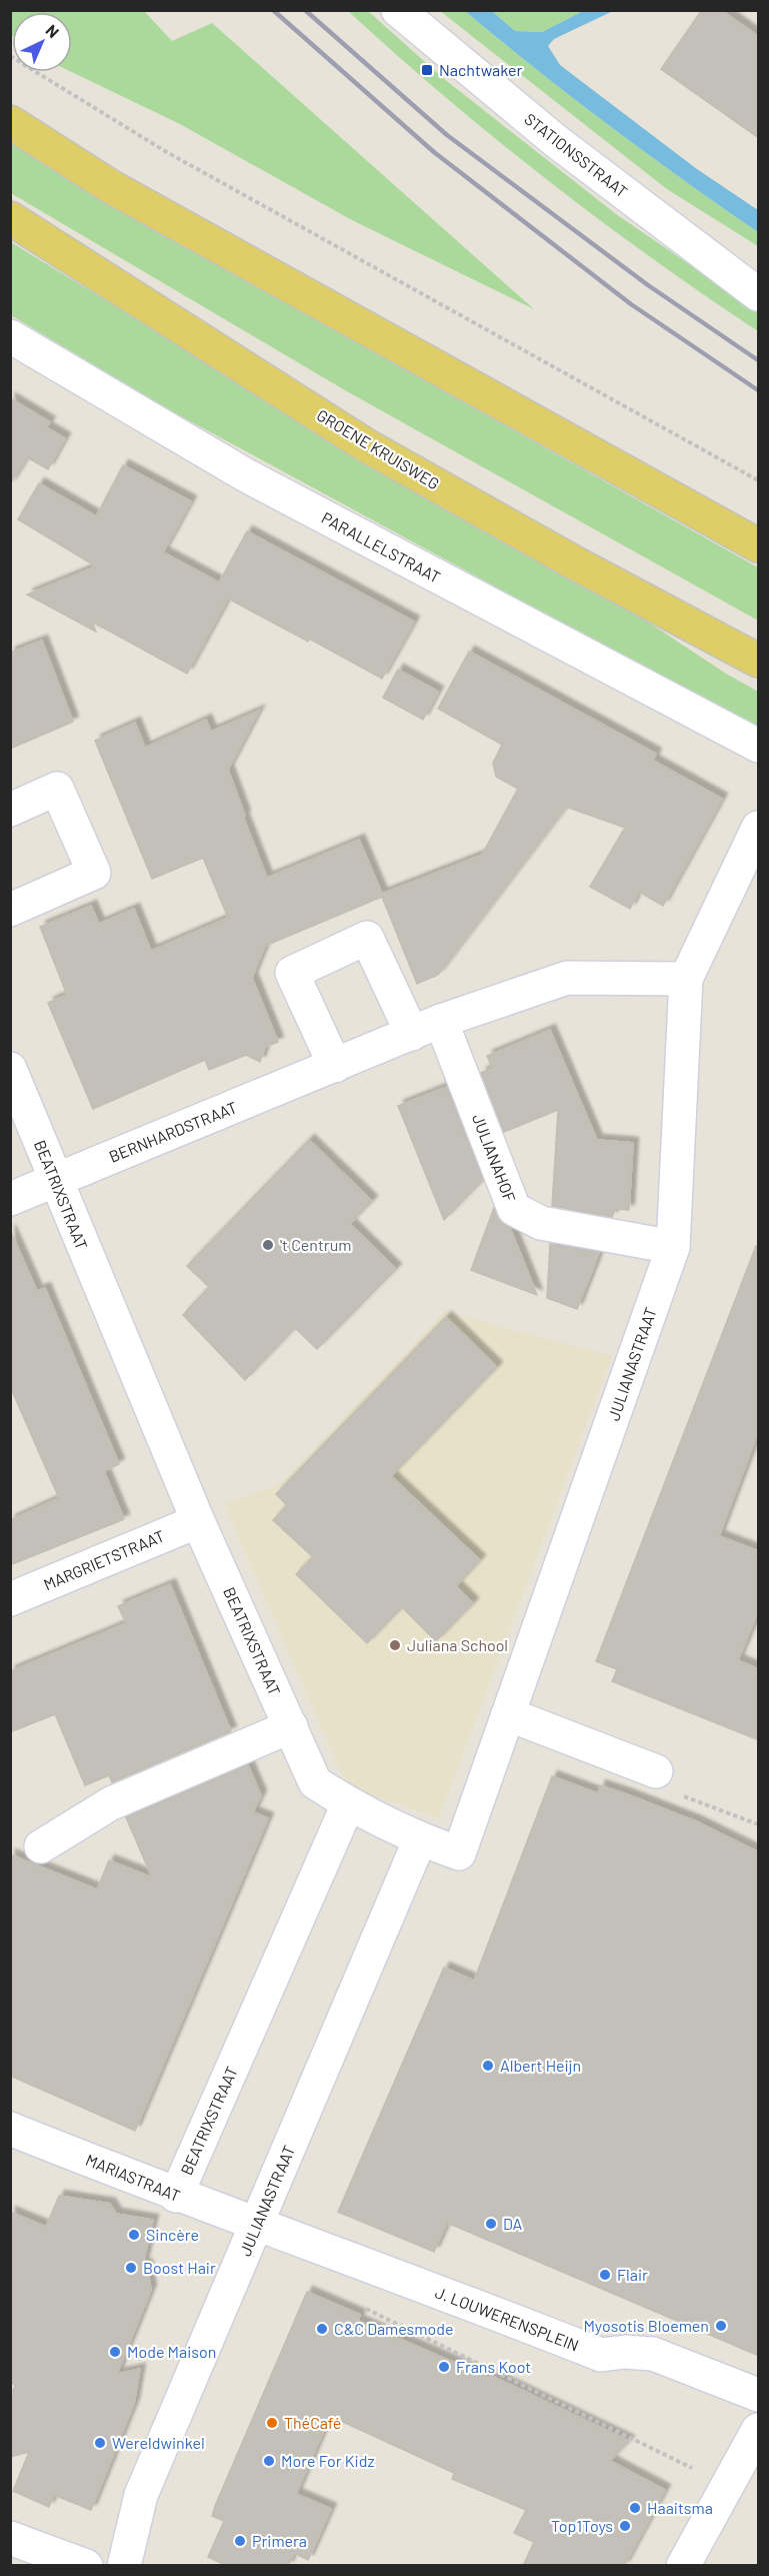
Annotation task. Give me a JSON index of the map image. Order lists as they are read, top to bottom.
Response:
{
  "streets": {
    "main road": ["GROENE KRUISWEG"],
    "street": [
      "STATIONSSTRAAT",
      "PARALLELSTRAAT",
      "BERNHARDSTRAAT",
      "JULIANAHOF",
      "BEATRIXSTRAAT",
      "JULIANASTRAAT",
      "MARGRIETSTRAAT",
      "MARIASTRAAT",
      "J. LOUWERENSPLEIN"
    ]
  },
  "crossings": [
    ["BERNHARDSTRAAT", "JULIANAHOF"],
    ["BERNHARDSTRAAT", "BEATRIXSTRAAT"],
    ["BERNHARDSTRAAT", "JULIANASTRAAT"],
    ["JULIANAHOF", "JULIANASTRAAT"],
    ["BEATRIXSTRAAT", "JULIANASTRAAT"],
    ["BEATRIXSTRAAT", "MARGRIETSTRAAT"],
    ["BEATRIXSTRAAT", "MARIASTRAAT"],
    ["JULIANASTRAAT", "MARIASTRAAT"],
    ["JULIANASTRAAT", "J. LOUWERENSPLEIN"],
    ["MARIASTRAAT", "J. LOUWERENSPLEIN"]
  ],
  "places": {
    "transit": ["Nachtwaker"],
    "other": [
      "'t Centrum",
      "Juliana School",
      "Albert Heijn",
      "DA",
      "Sincère",
      "Boost Hair",
      "Flair",
      "Myosotis Bloemen",
      "C&C Damesmode",
      "Mode Maison",
      "Frans Koot",
      "ThéCafé",
      "Wereldwinkel",
      "More For Kidz",
      "Haaitsma",
      "Top1Toys",
      "Primera"
    ]
  },
  "north": "top right"
}
